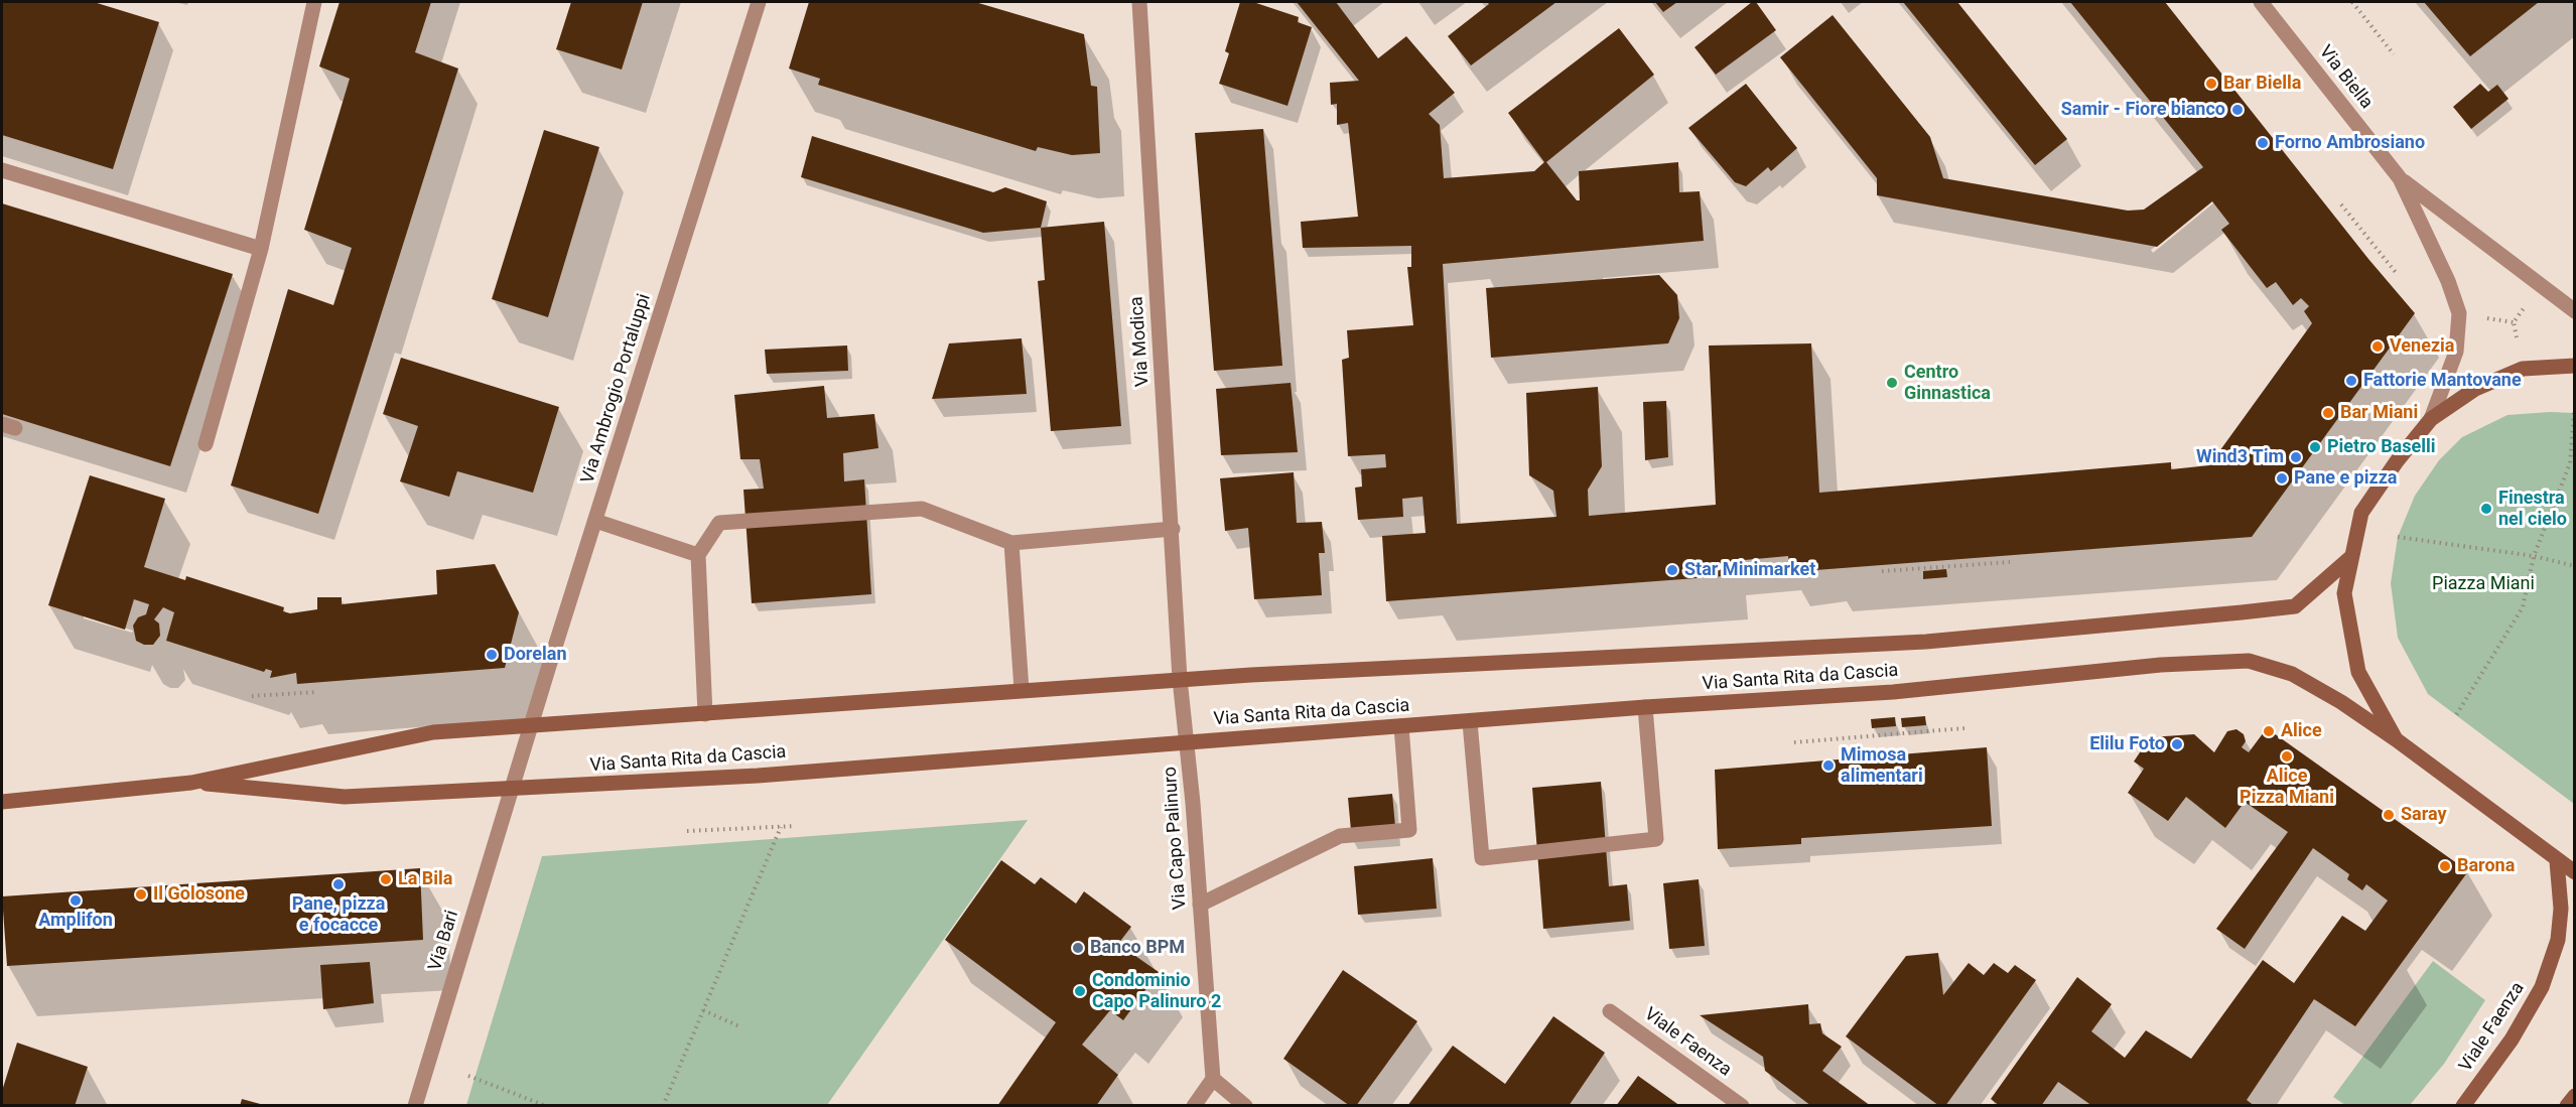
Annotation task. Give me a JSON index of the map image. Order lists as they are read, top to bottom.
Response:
{
  "streets": {
    "main road": ["Via Santa Rita da Cascia", "Viale Faenza"],
    "street": [
      "Via Biella",
      "Via Modica",
      "Via Ambrogio Portaluppi",
      "Via Capo Palinuro",
      "Via Bari"
    ]
  },
  "crossings": [
    ["Via Modica", "Via Santa Rita da Cascia"],
    ["Via Ambrogio Portaluppi", "Via Santa Rita da Cascia"],
    ["Via Ambrogio Portaluppi", "Via Bari"],
    ["Via Santa Rita da Cascia", "Via Capo Palinuro"],
    ["Via Santa Rita da Cascia", "Via Bari"],
    ["Via Santa Rita da Cascia", "Viale Faenza"]
  ],
  "parks": ["Piazza Miani"],
  "places": [
    "Bar Biella",
    "Samir - Fiore bianco",
    "Forno Ambrosiano",
    "Venezia",
    "Fattorie Mantovane",
    "Centro Ginnastica",
    "Bar Miani",
    "Pietro Baselli",
    "Wind3 Tim",
    "Pane e pizza",
    "Finestra nel cielo",
    "Star Minimarket",
    "Dorelan",
    "Alice",
    "Elilu Foto",
    "Alice Pizza Miani",
    "Mimosa alimentari",
    "Saray",
    "Barona",
    "La Bila",
    "Pane, pizza e focacce",
    "Il Golosone",
    "Amplifon",
    "Banco BPM",
    "Condominio Capo Palinuro 2"
  ]
}
